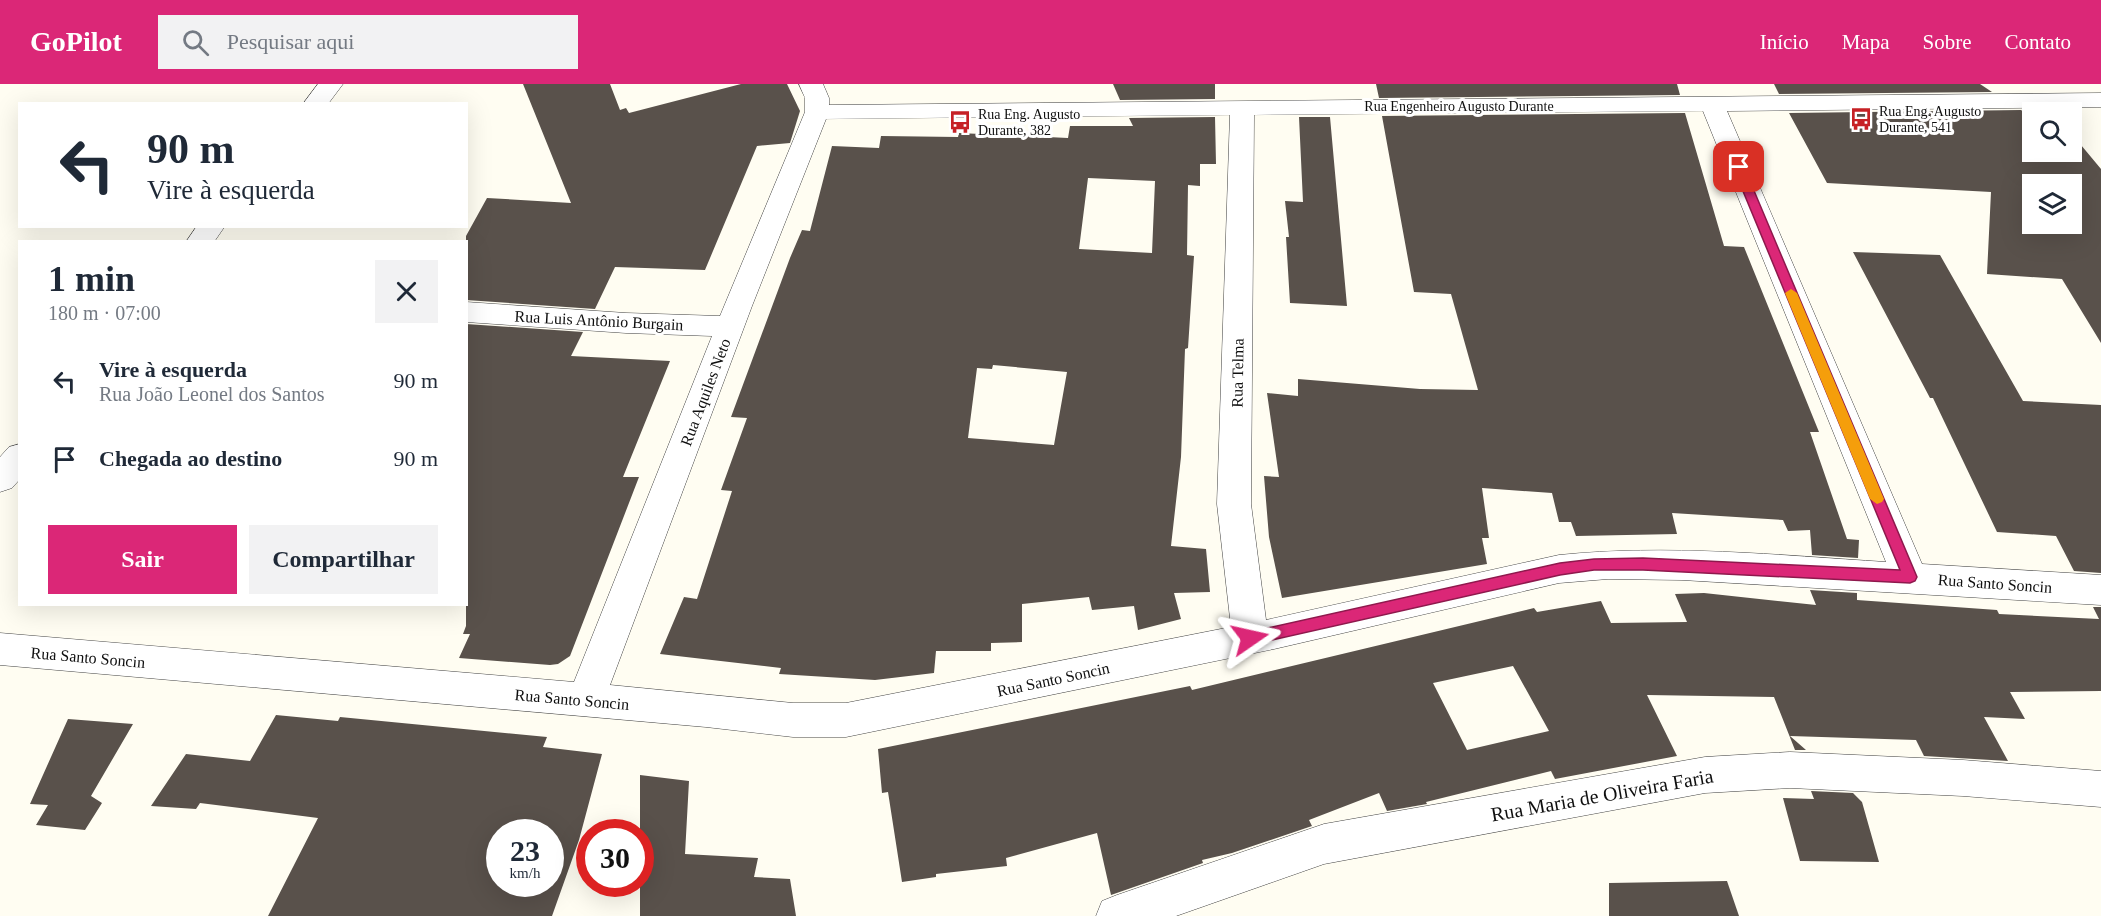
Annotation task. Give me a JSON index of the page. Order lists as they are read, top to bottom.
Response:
{
  "streets": {
    "street": [
      "Rua Engenheiro Augusto Durante",
      "Rua Luis Antônio Burgain",
      "Rua Telma",
      "Rua Aquiles Neto",
      "Rua Santo Soncin",
      "Rua Maria de Oliveira Faria"
    ]
  },
  "crossings": [
    ["Rua Engenheiro Augusto Durante", "Rua Telma"],
    ["Rua Engenheiro Augusto Durante", "Rua Aquiles Neto"],
    ["Rua Luis Antônio Burgain", "Rua Aquiles Neto"],
    ["Rua Telma", "Rua Santo Soncin"],
    ["Rua Aquiles Neto", "Rua Santo Soncin"]
  ],
  "places": {
    "bus stop": ["Rua Eng. Augusto Durante, 541", "Rua Eng. Augusto Durante, 382"]
  },
  "page": {
    "header": "GoPilot",
    "search": "Pesquisar aqui",
    "nav": [
      "Início",
      "Mapa",
      "Sobre",
      "Contato"
    ],
    "turn": ["90 m", "Vire à esquerda"],
    "heading": ["1 min", "180 m · 07:00"],
    "list": [
      {
        "name": "Vire à esquerda",
        "note": "Rua João Leonel dos Santos",
        "value": "90 m"
      },
      {
        "name": "Chegada ao destino",
        "value": "90 m"
      }
    ],
    "buttons": ["Sair", "Compartilhar"],
    "speed": "23 km/h",
    "limit": "30"
  }
}
